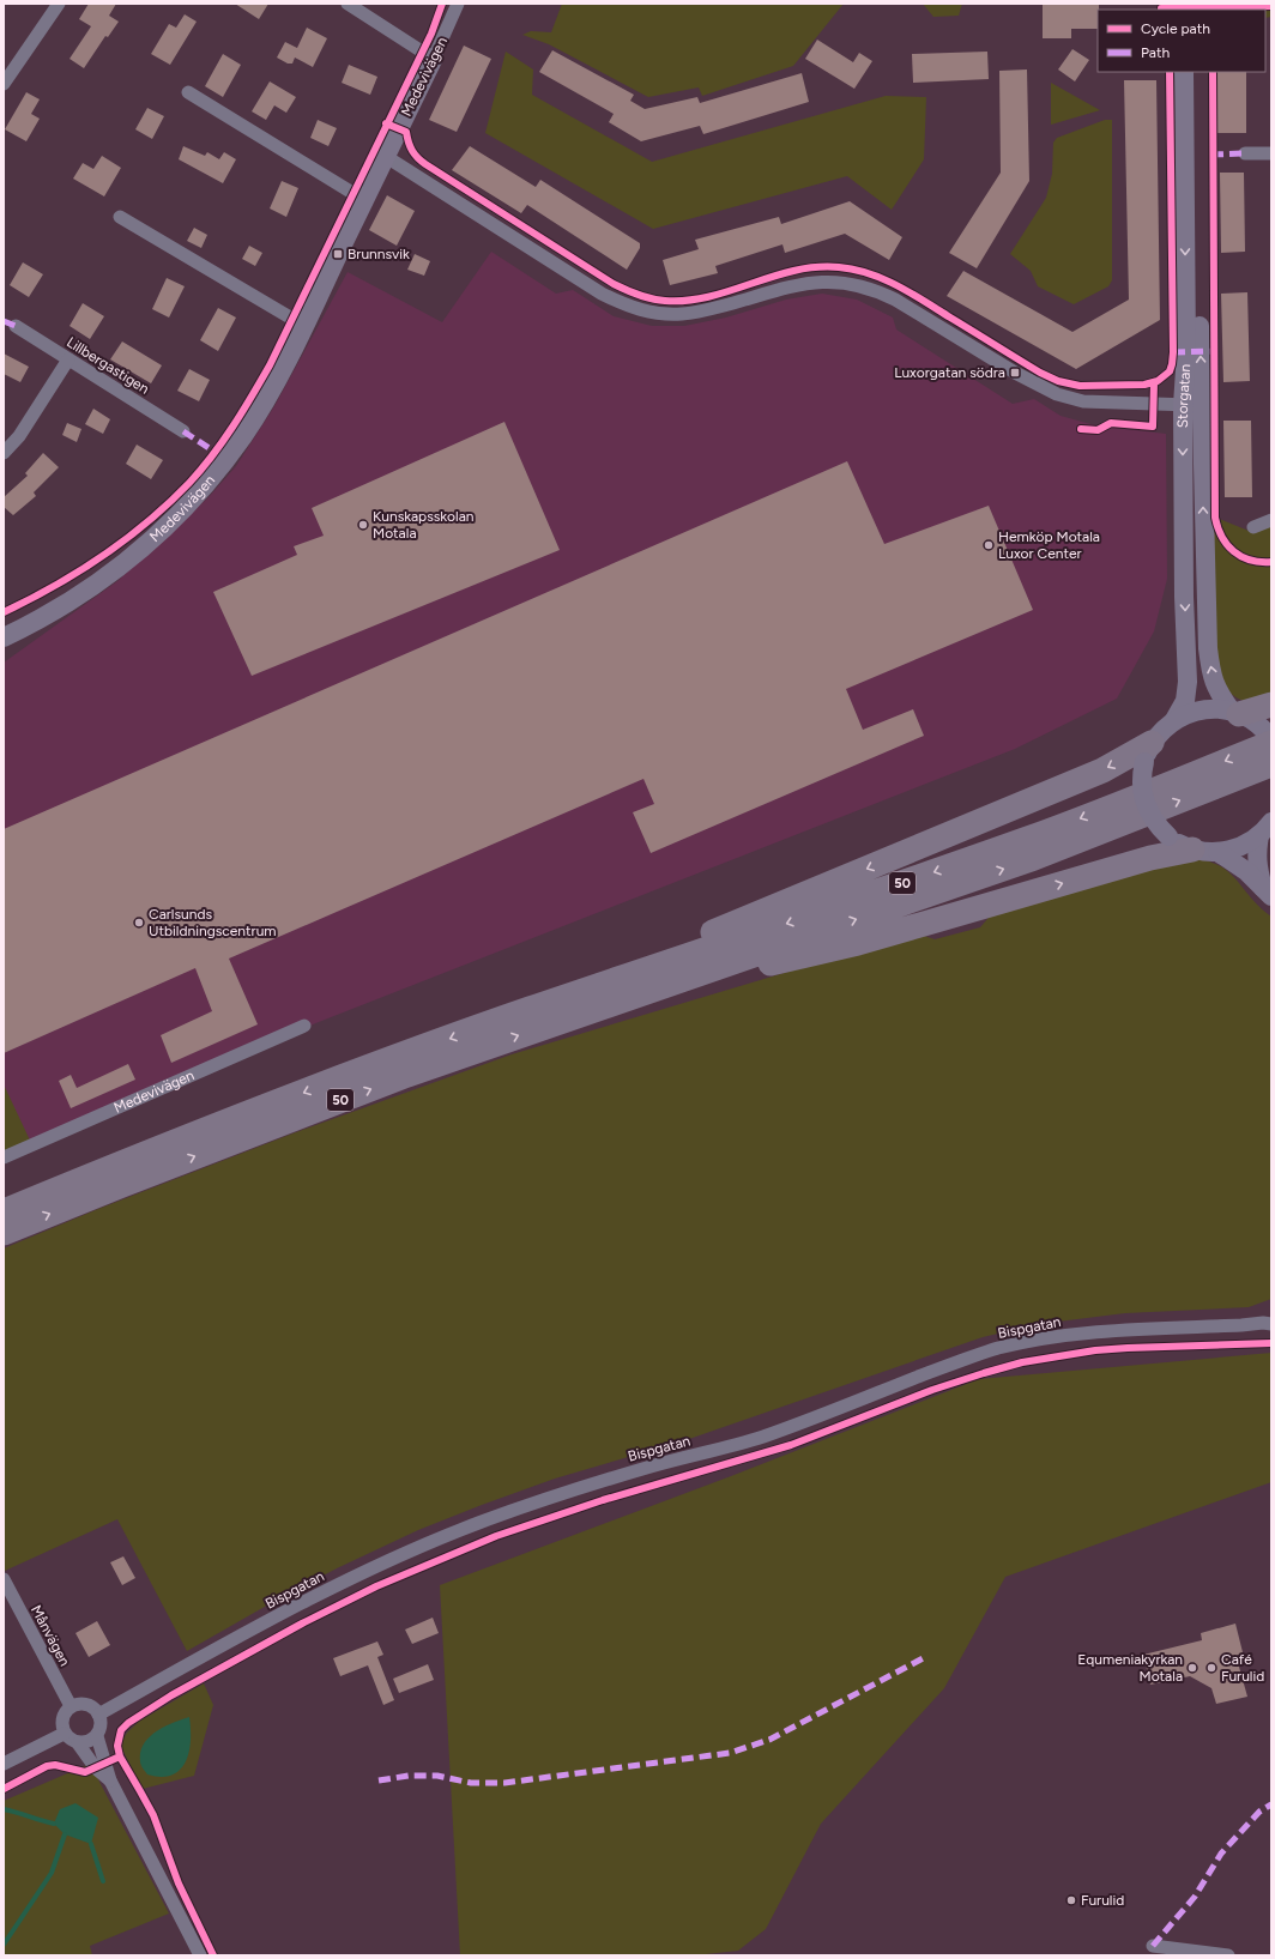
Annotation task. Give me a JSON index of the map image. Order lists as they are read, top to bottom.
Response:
{
  "streets": {
    "highway": ["50"],
    "main road": ["Medevivägen", "Storgatan"],
    "street": ["Lillbergastigen", "Bispgatan", "Månvägen"]
  },
  "crossings": [
    ["Storgatan", "50"],
    ["Bispgatan", "Månvägen"]
  ],
  "places": {
    "transit": ["Brunnsvik", "Luxorgatan södra"],
    "other": [
      "Kunskapsskolan Motala",
      "Hemköp Motala Luxor Center",
      "Carlsunds Utbildningscentrum",
      "Equmeniakyrkan Motala",
      "Café Furulid",
      "Furulid"
    ]
  },
  "legend": ["Cycle path", "Path"]
}
